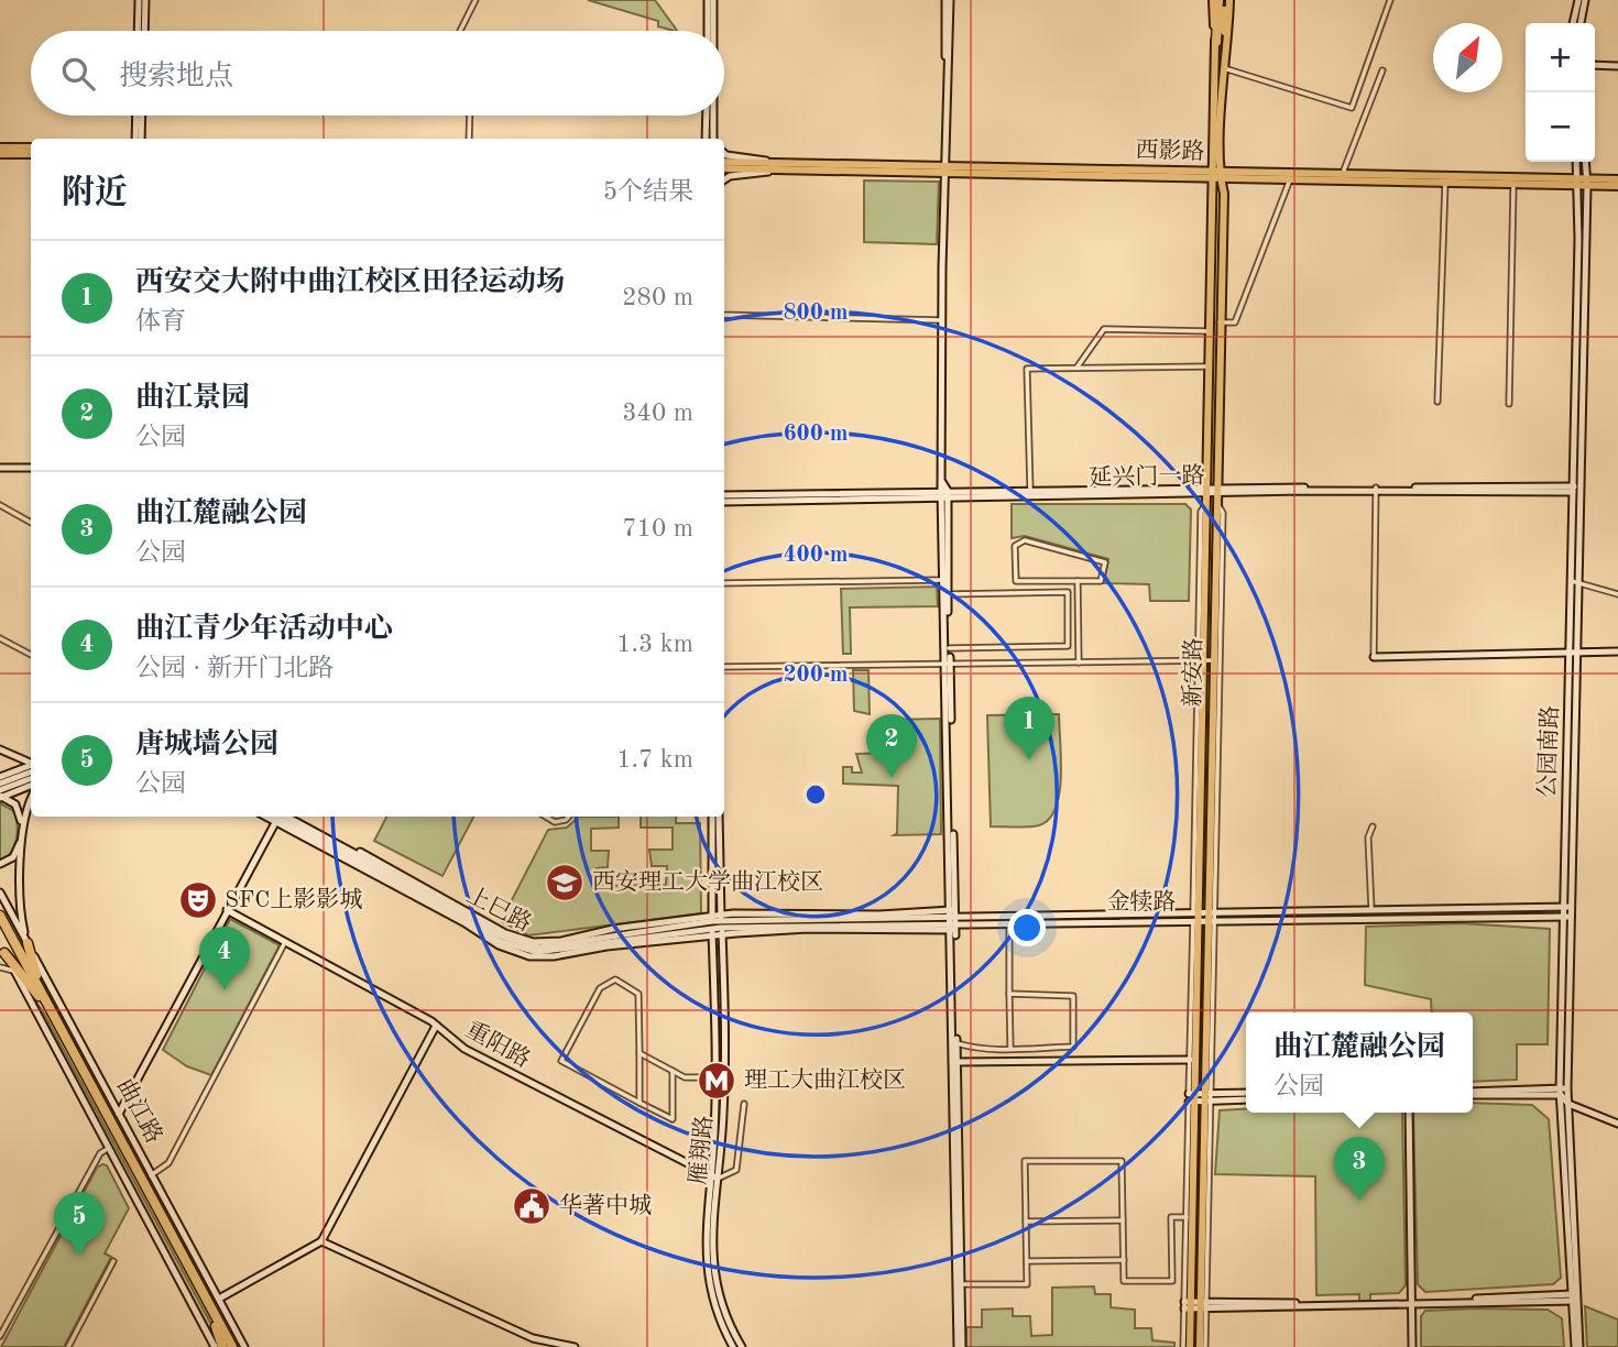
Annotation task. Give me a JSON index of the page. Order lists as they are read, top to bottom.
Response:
{
  "streets": {
    "highway": ["曲江路"],
    "main road": ["西影路", "新安路"],
    "street": [
      "延兴门一路",
      "公园南路",
      "金犊路",
      "上巳路",
      "重阳路",
      "雁翔路"
    ]
  },
  "crossings": [
    ["西影路", "新安路"],
    ["西影路", "公园南路"],
    ["延兴门一路", "新安路"],
    ["延兴门一路", "公园南路"],
    ["新安路", "金犊路"],
    ["公园南路", "金犊路"],
    ["金犊路", "上巳路"],
    ["金犊路", "雁翔路"],
    ["上巳路", "雁翔路"],
    ["重阳路", "雁翔路"]
  ],
  "places": {
    "school or university": ["西安理工大学曲江校区"],
    "theatre": ["SFC上影影城"],
    "metro station": ["理工大曲江校区"],
    "public building": ["华著中城"]
  },
  "north": "top right",
  "page": {
    "map_buttons": ["+", "−"],
    "search": "搜索地点",
    "heading": ["附近", "5个结果"],
    "list": [
      {
        "mark": "1",
        "name": "西安交大附中曲江校区田径运动场",
        "note": "体育",
        "value": "280 m"
      },
      {
        "mark": "2",
        "name": "曲江景园",
        "note": "公园",
        "value": "340 m"
      },
      {
        "mark": "3",
        "name": "曲江麓融公园",
        "note": "公园",
        "value": "710 m"
      },
      {
        "mark": "4",
        "name": "曲江青少年活动中心",
        "note": "公园 · 新开门北路",
        "value": "1.3 km"
      },
      {
        "mark": "5",
        "name": "唐城墙公园",
        "note": "公园",
        "value": "1.7 km"
      }
    ],
    "pins": [
      "1",
      "2",
      "4",
      "3",
      "5"
    ],
    "popup": ["曲江麓融公园", "公园"]
  },
  "rings": [
    "800 m",
    "600 m",
    "400 m",
    "200 m"
  ]
}
